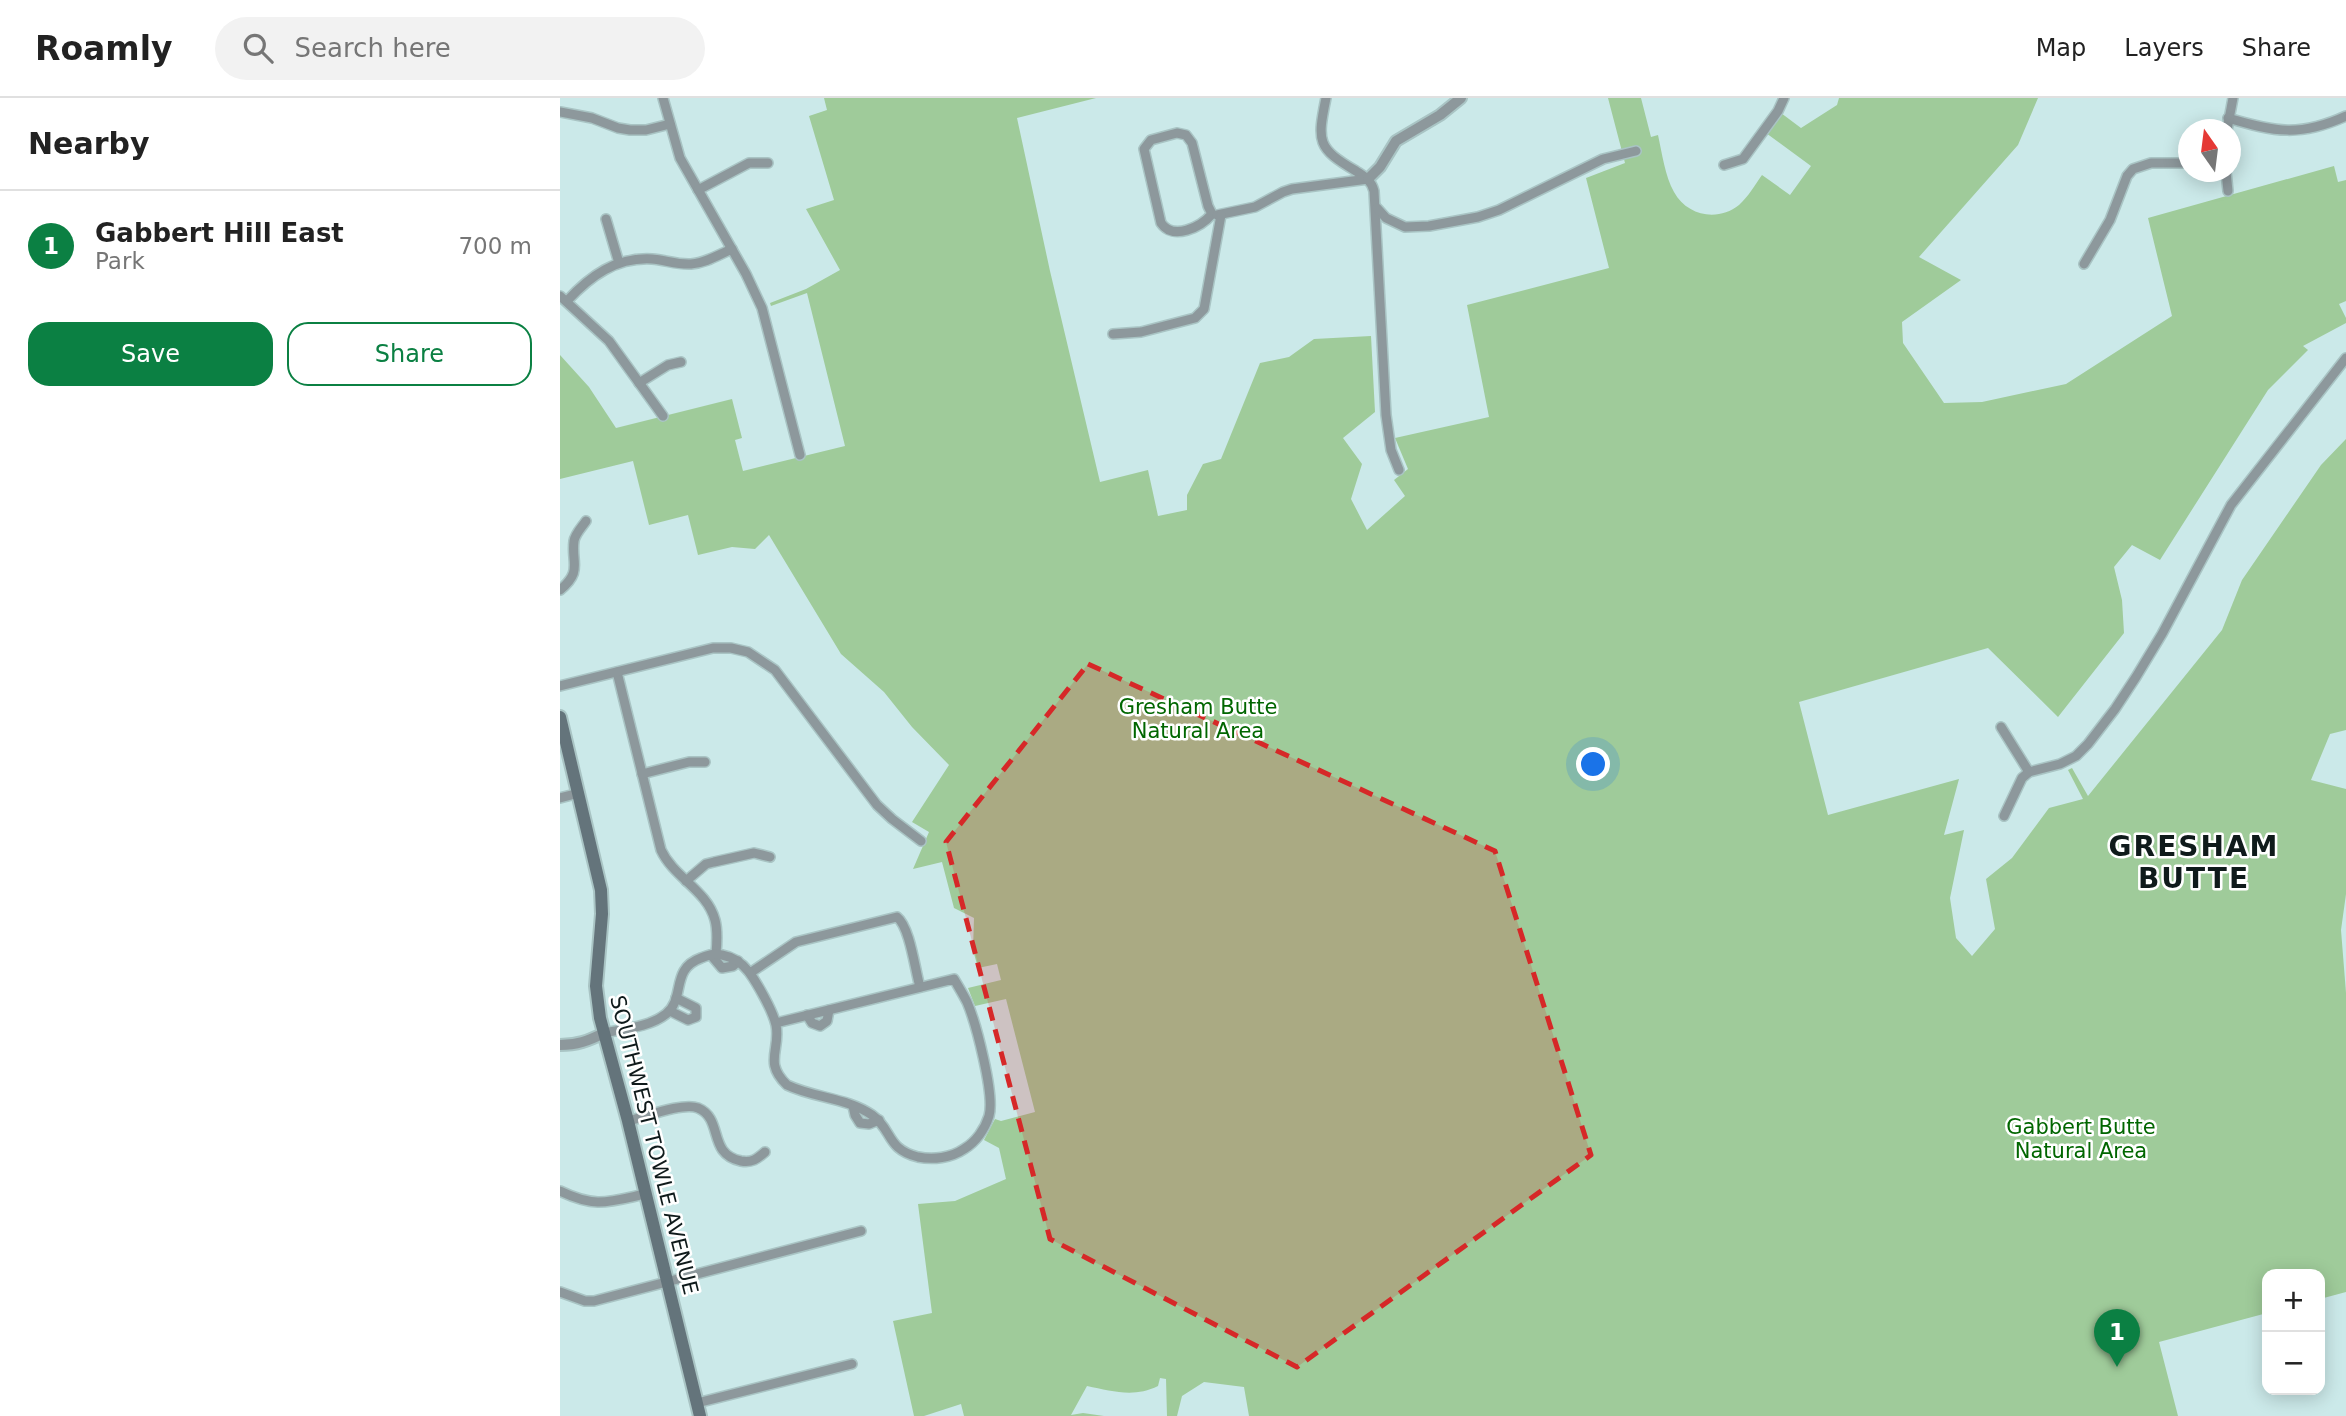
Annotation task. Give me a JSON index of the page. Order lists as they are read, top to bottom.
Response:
{
  "streets": {
    "main road": ["SOUTHWEST TOWLE AVENUE"]
  },
  "districts": ["GRESHAM BUTTE"],
  "parks": ["Gresham Butte Natural Area", "Gabbert Butte Natural Area"],
  "north": "top",
  "page": {
    "header": "Roamly",
    "search": "Search here",
    "nav": ["Map", "Layers", "Share"],
    "heading": "Nearby",
    "list": [
      {
        "mark": "1",
        "name": "Gabbert Hill East",
        "note": "Park",
        "value": "700 m"
      }
    ],
    "buttons": ["Save", "Share"],
    "map_buttons": ["+", "−"],
    "pins": "1"
  }
}
